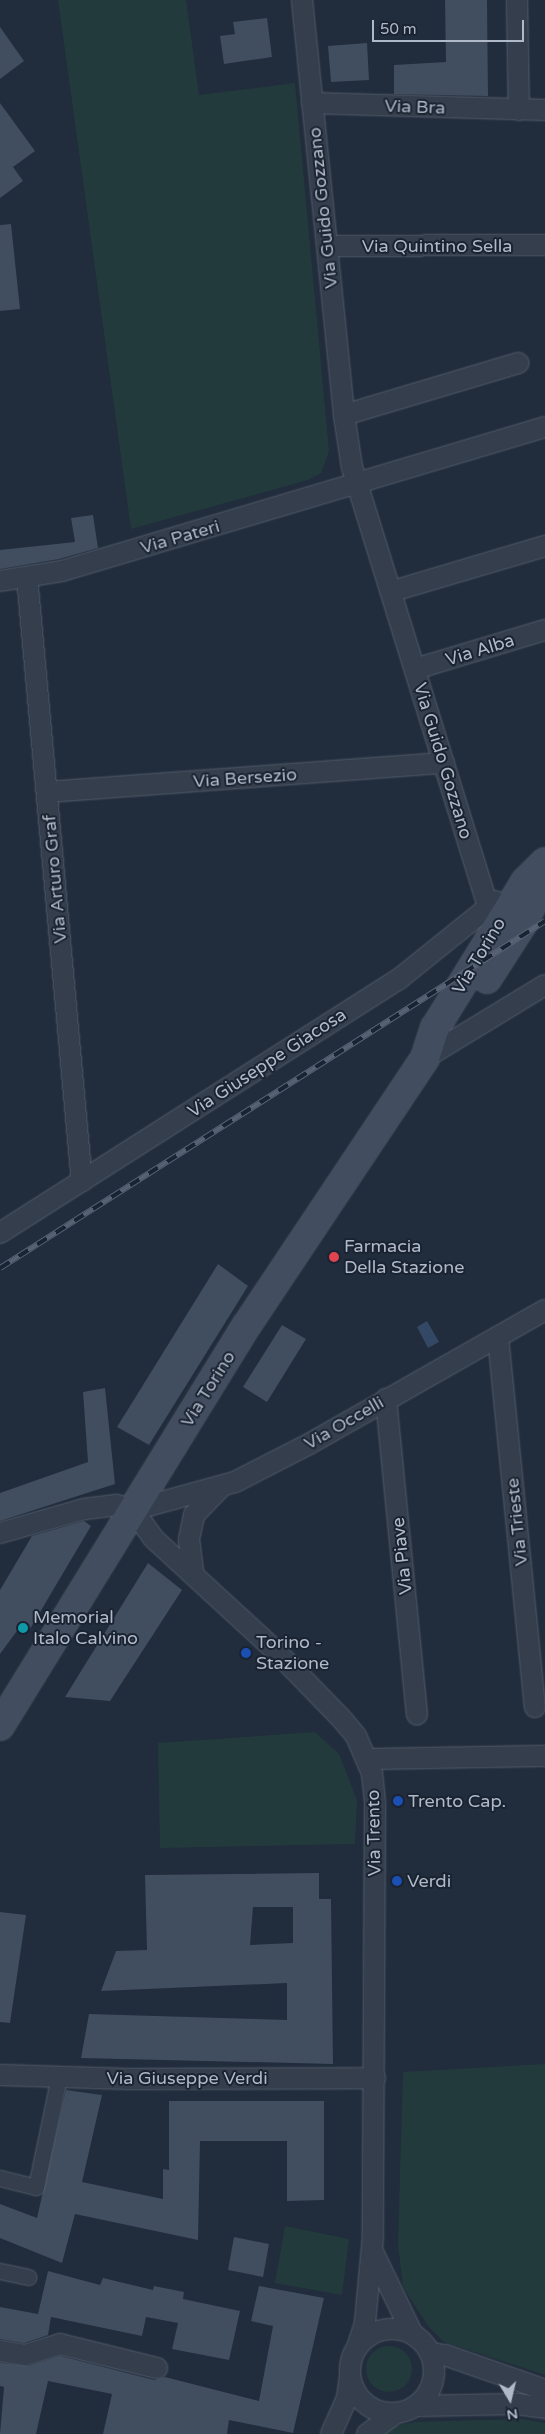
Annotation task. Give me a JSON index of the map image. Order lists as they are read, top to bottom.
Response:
{
  "streets": {
    "main road": ["Via Torino"],
    "street": [
      "Via Bra",
      "Via Guido Gozzano",
      "Via Quintino Sella",
      "Via Pateri",
      "Via Alba",
      "Via Bersezio",
      "Via Arturo Graf",
      "Via Giuseppe Giacosa",
      "Via Occelli",
      "Via Trieste",
      "Via Piave",
      "Via Trento",
      "Via Giuseppe Verdi"
    ]
  },
  "crossings": [
    ["Via Bra", "Via Guido Gozzano"],
    ["Via Guido Gozzano", "Via Quintino Sella"],
    ["Via Guido Gozzano", "Via Pateri"],
    ["Via Guido Gozzano", "Via Alba"],
    ["Via Guido Gozzano", "Via Bersezio"],
    ["Via Guido Gozzano", "Via Torino"],
    ["Via Guido Gozzano", "Via Giuseppe Giacosa"],
    ["Via Pateri", "Via Arturo Graf"],
    ["Via Bersezio", "Via Arturo Graf"],
    ["Via Arturo Graf", "Via Giuseppe Giacosa"],
    ["Via Torino", "Via Giuseppe Giacosa"],
    ["Via Torino", "Via Occelli"],
    ["Via Torino", "Via Trento"],
    ["Via Occelli", "Via Trieste"],
    ["Via Occelli", "Via Piave"],
    ["Via Occelli", "Via Trento"],
    ["Via Trento", "Via Giuseppe Verdi"]
  ],
  "places": [
    "Farmacia Della Stazione",
    "Memorial Italo Calvino",
    "Torino - Stazione",
    "Trento Cap.",
    "Verdi"
  ],
  "scale_bar": "50 m",
  "north": "bottom"
}
